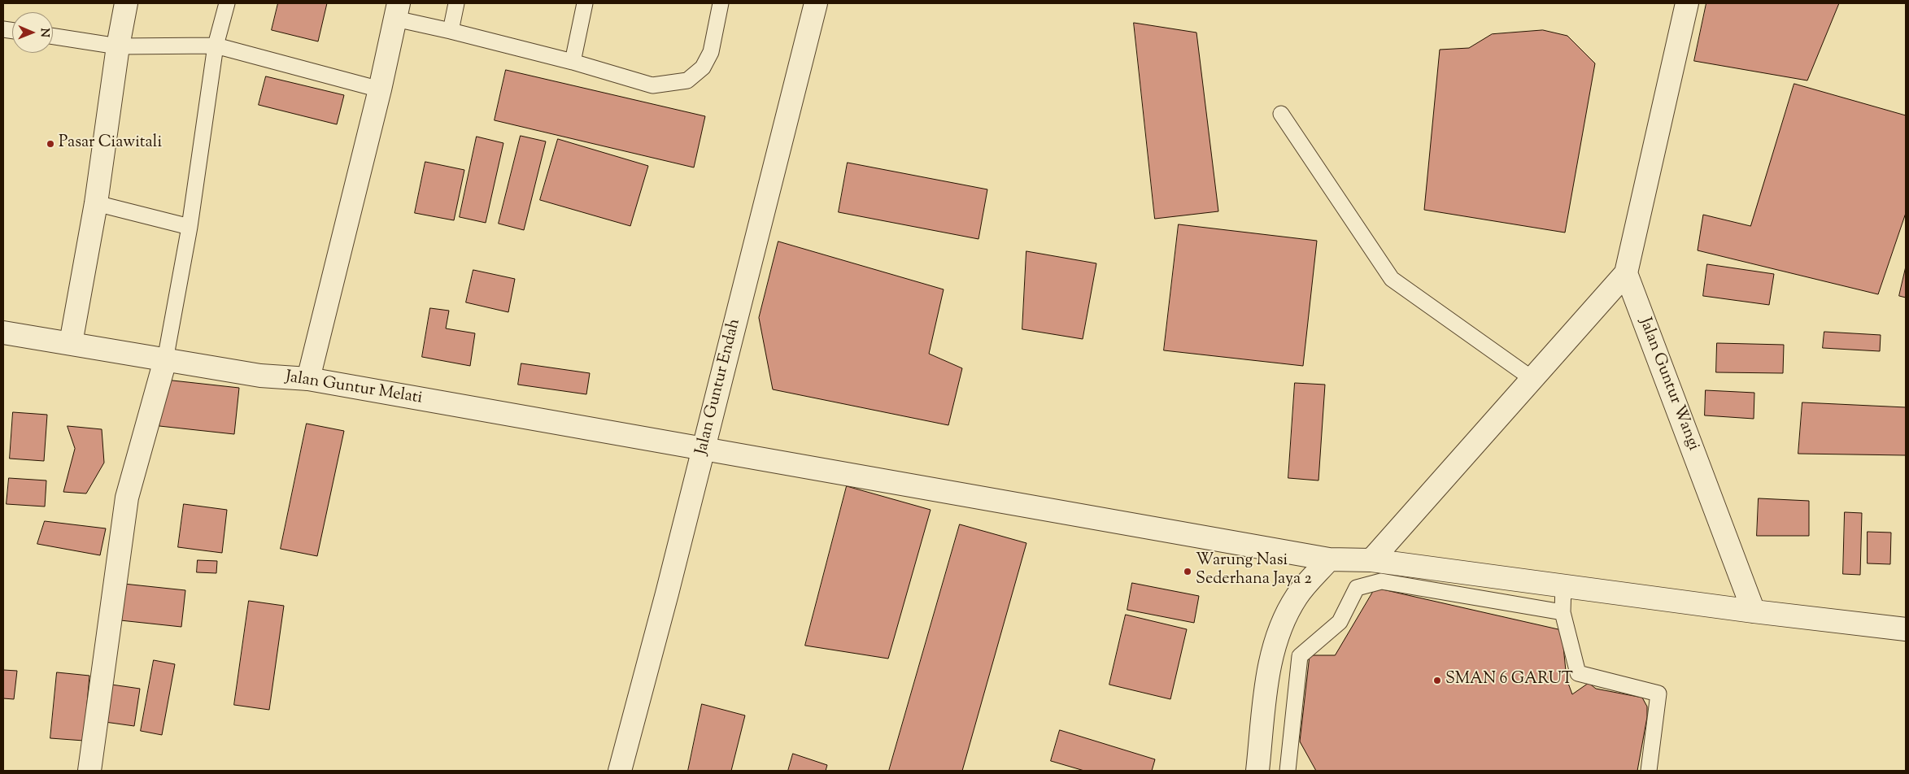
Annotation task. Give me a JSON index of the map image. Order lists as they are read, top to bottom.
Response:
{
  "streets": {
    "street": ["Jalan Guntur Wangi", "Jalan Guntur Endah", "Jalan Guntur Melati"]
  },
  "crossings": [
    ["Jalan Guntur Wangi", "Jalan Guntur Melati"],
    ["Jalan Guntur Endah", "Jalan Guntur Melati"]
  ],
  "places": ["Pasar Ciawitali", "Warung Nasi Sederhana Jaya 2", "SMAN 6 GARUT"],
  "north": "right"
}
